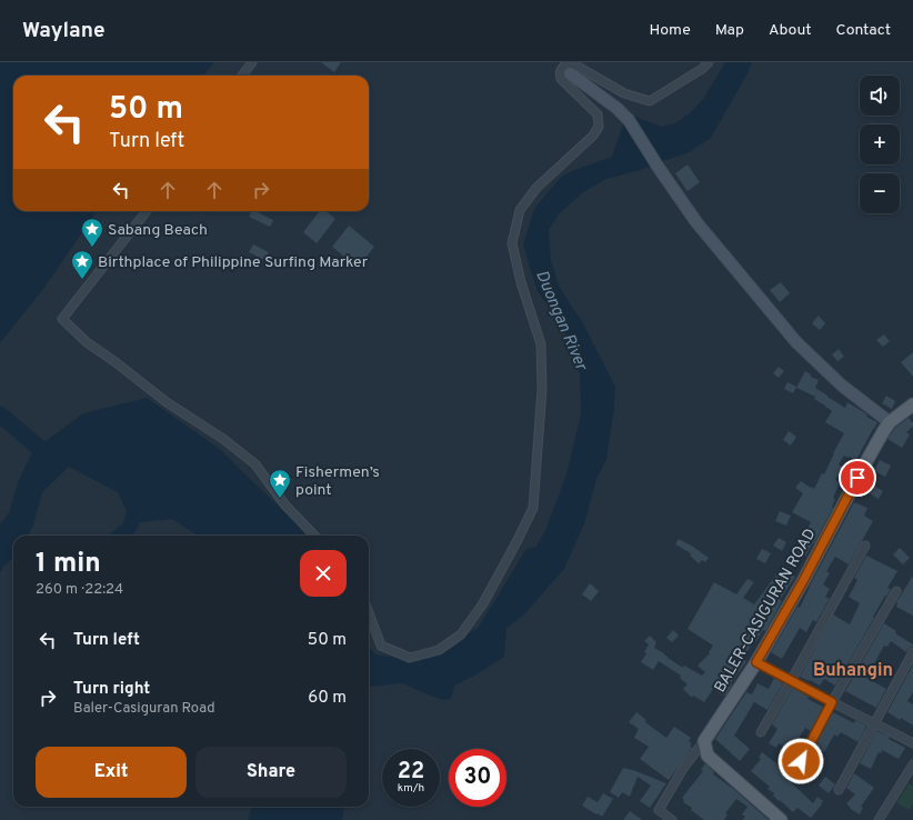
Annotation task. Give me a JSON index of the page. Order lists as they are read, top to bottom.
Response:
{
  "streets": {
    "main road": ["BALER-CASIGURAN ROAD"]
  },
  "districts": ["Buhangin"],
  "water": ["Duongan River"],
  "places": {
    "place": ["Sabang Beach", "Birthplace of Philippine Surfing Marker", "Fishermen’s point"]
  },
  "page": {
    "header": "Waylane",
    "nav": [
      "Home",
      "Map",
      "About",
      "Contact"
    ],
    "map_buttons": ["+", "−"],
    "turn": ["50 m", "Turn left"],
    "heading": ["1 min", "260 m · 22:24"],
    "list": [
      {
        "name": "Turn left",
        "value": "50 m"
      },
      {
        "name": "Turn right",
        "note": "Baler-Casiguran Road",
        "value": "60 m"
      }
    ],
    "buttons": ["Exit", "Share"],
    "speed": "22 km/h",
    "limit": "30"
  }
}
